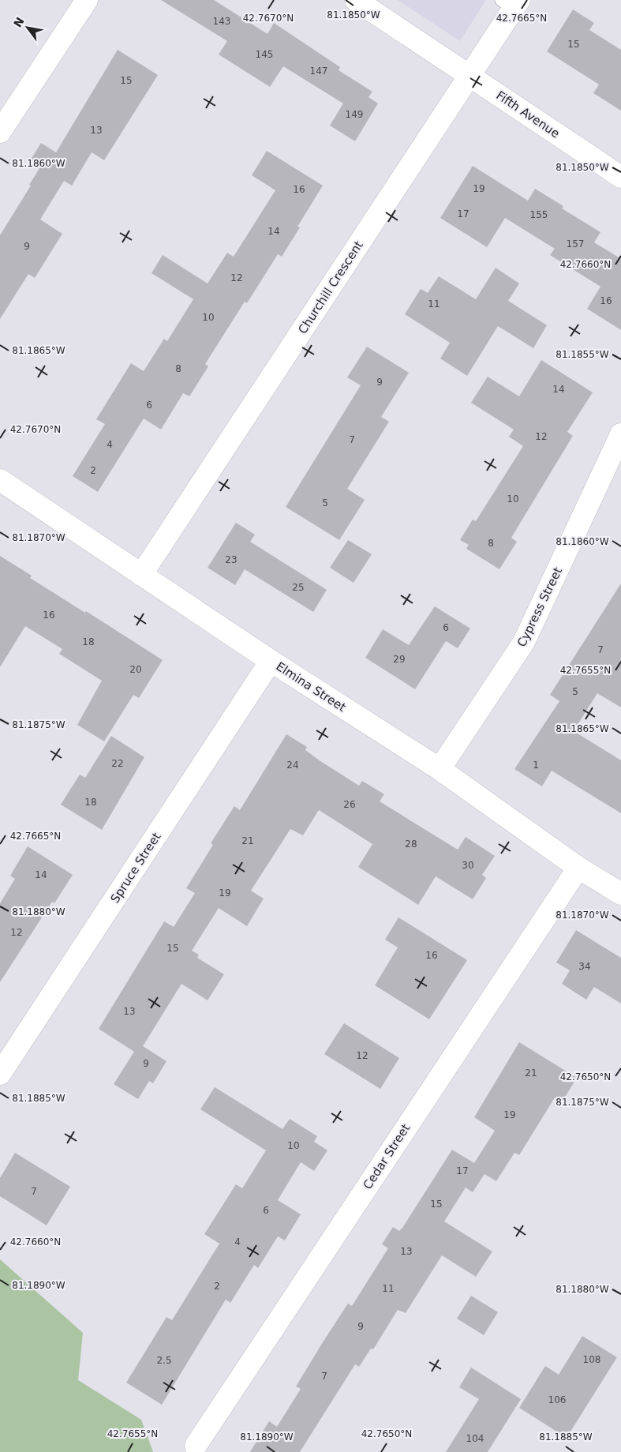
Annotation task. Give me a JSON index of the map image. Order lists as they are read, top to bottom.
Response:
{
  "streets": {
    "street": [
      "Fifth Avenue",
      "Churchill Crescent",
      "Cypress Street",
      "Elmina Street",
      "Spruce Street",
      "Cedar Street"
    ]
  },
  "crossings": [
    ["Fifth Avenue", "Churchill Crescent"],
    ["Churchill Crescent", "Elmina Street"],
    ["Cypress Street", "Elmina Street"],
    ["Elmina Street", "Spruce Street"],
    ["Elmina Street", "Cedar Street"]
  ],
  "house_numbers": [
    "143",
    "15",
    "145",
    "147",
    "15",
    "149",
    "13",
    "19",
    "16",
    "17",
    "155",
    "14",
    "157",
    "9",
    "12",
    "16",
    "11",
    "10",
    "8",
    "9",
    "14",
    "6",
    "12",
    "7",
    "4",
    "2",
    "10",
    "5",
    "8",
    "23",
    "25",
    "16",
    "6",
    "18",
    "7",
    "29",
    "20",
    "5",
    "22",
    "24",
    "1",
    "18",
    "26",
    "21",
    "28",
    "30",
    "14",
    "19",
    "12",
    "15",
    "16",
    "34",
    "13",
    "12",
    "9",
    "21",
    "19",
    "10",
    "17",
    "7",
    "15",
    "6",
    "4",
    "13",
    "2",
    "11",
    "9",
    "108",
    "2.5",
    "7",
    "106",
    "104"
  ],
  "north": "top left",
  "coordinates": [
    "81.1850°W",
    "42.7670°N",
    "42.7665°N",
    "81.1860°W",
    "42.7660°N",
    "81.1865°W",
    "81.1855°W",
    "81.1870°W",
    "42.7655°N",
    "81.1875°W",
    "81.1880°W",
    "42.7650°N",
    "81.1885°W",
    "81.1890°W"
  ]
}
